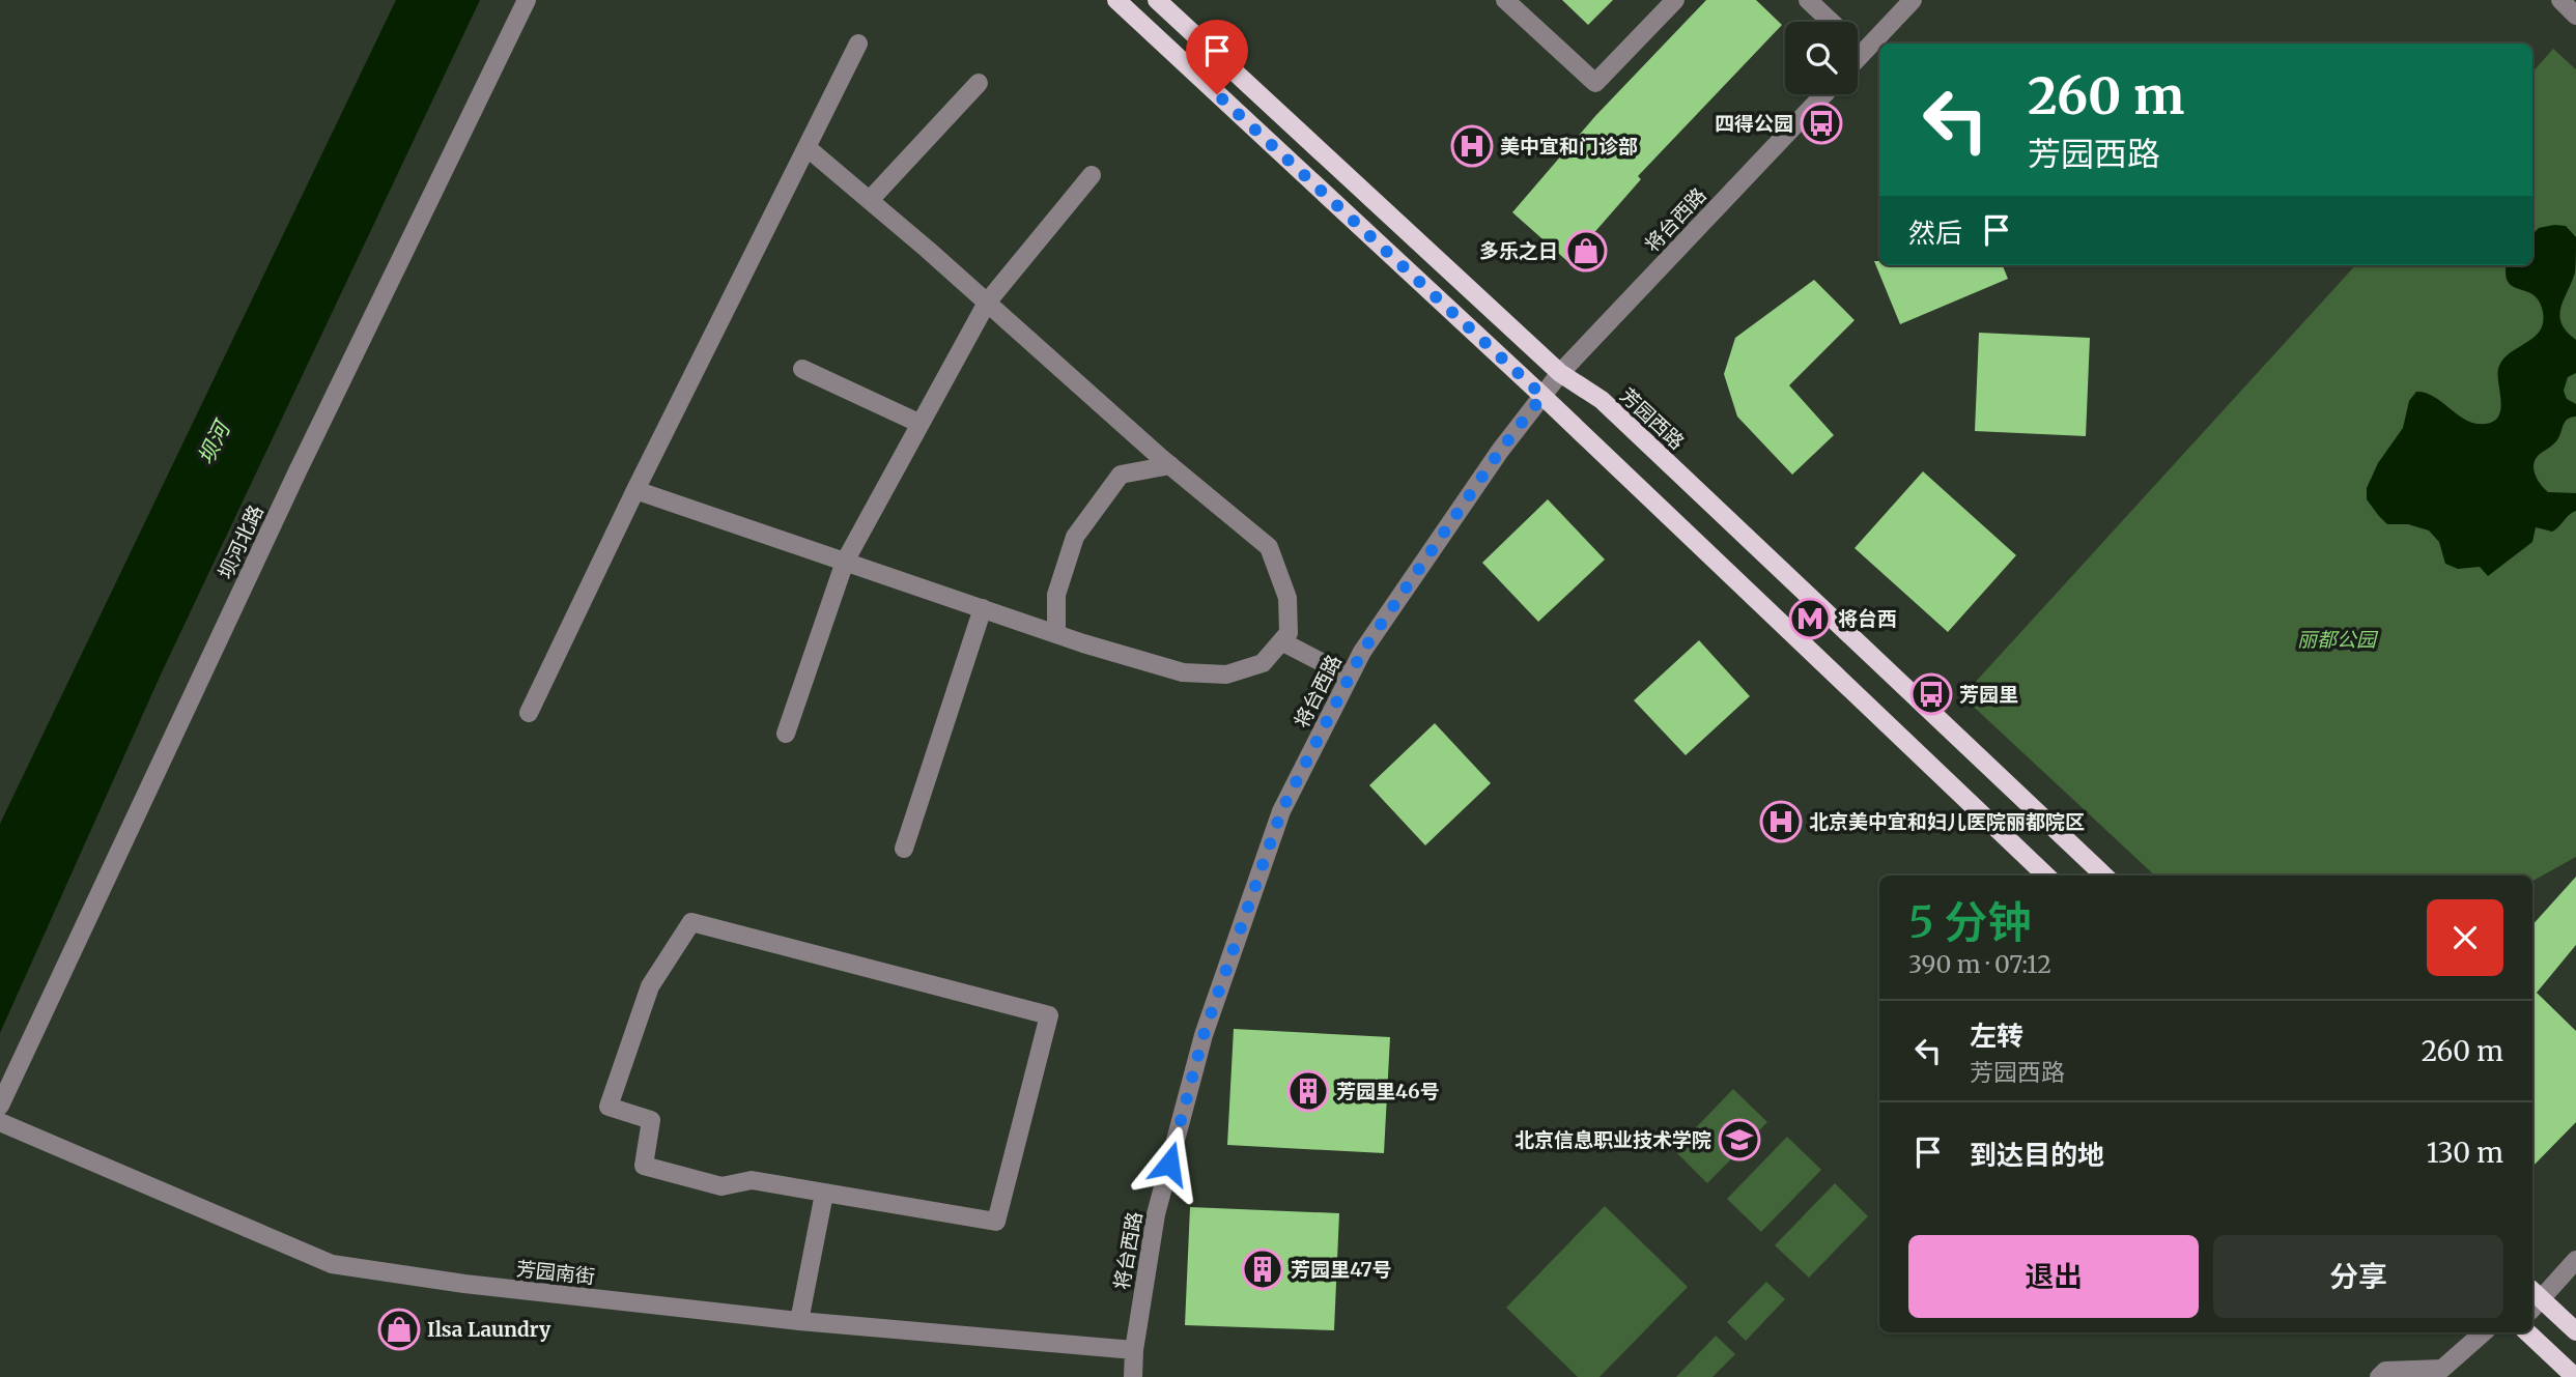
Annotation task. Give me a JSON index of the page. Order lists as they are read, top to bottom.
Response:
{
  "streets": {
    "main road": ["芳园西路"],
    "street": ["将台西路", "坝河北路", "芳园南街"]
  },
  "crossings": [
    ["将台西路", "芳园西路"],
    ["将台西路", "芳园南街"]
  ],
  "water": ["坝河"],
  "parks": ["丽都公园"],
  "places": {
    "bus stop": ["四得公园", "芳园里"],
    "hospital": ["美中宜和门诊部", "北京美中宜和妇儿医院丽都院区"],
    "shop": ["多乐之日", "Ilsa Laundry"],
    "metro station": ["将台西"],
    "building": ["芳园里46号", "芳园里47号"],
    "school or university": ["北京信息职业技术学院"]
  },
  "page": {
    "turn": ["260 m", "芳园西路"],
    "then": "然后",
    "heading": ["5 分钟", "390 m · 07:12"],
    "list": [
      {
        "name": "左转",
        "note": "芳园西路",
        "value": "260 m"
      },
      {
        "name": "到达目的地",
        "value": "130 m"
      }
    ],
    "buttons": ["退出", "分享"]
  }
}
